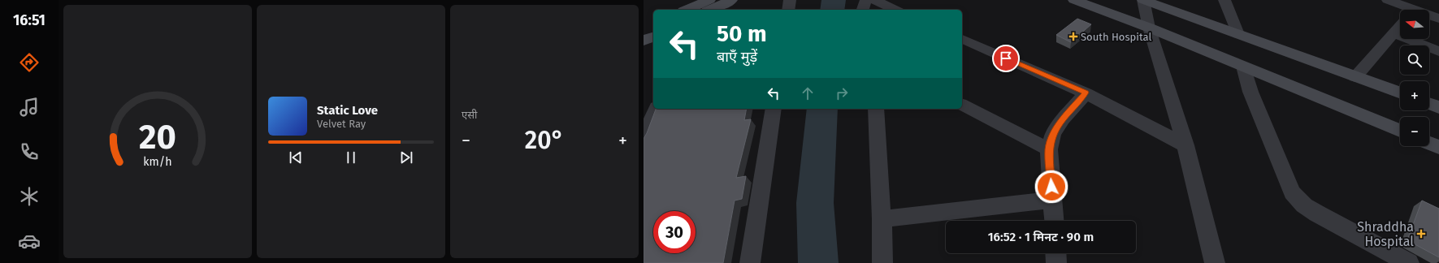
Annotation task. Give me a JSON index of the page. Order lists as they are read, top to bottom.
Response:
{
  "places": {
    "health": ["South Hospital", "Shraddha Hospital"]
  },
  "north": "left",
  "page": {
    "tabs": "16:51",
    "tile": "एसी",
    "map_buttons": ["+", "−"],
    "turn": ["50 m", "बाएँ मुड़ें"],
    "song": ["Static Love", "Velvet Ray"],
    "heat": ["−", "20°", "+"],
    "limit": "30",
    "trip": "16:52 · 1 मिनट · 90 m",
    "gauge": ["20", "km/h"]
  }
}
